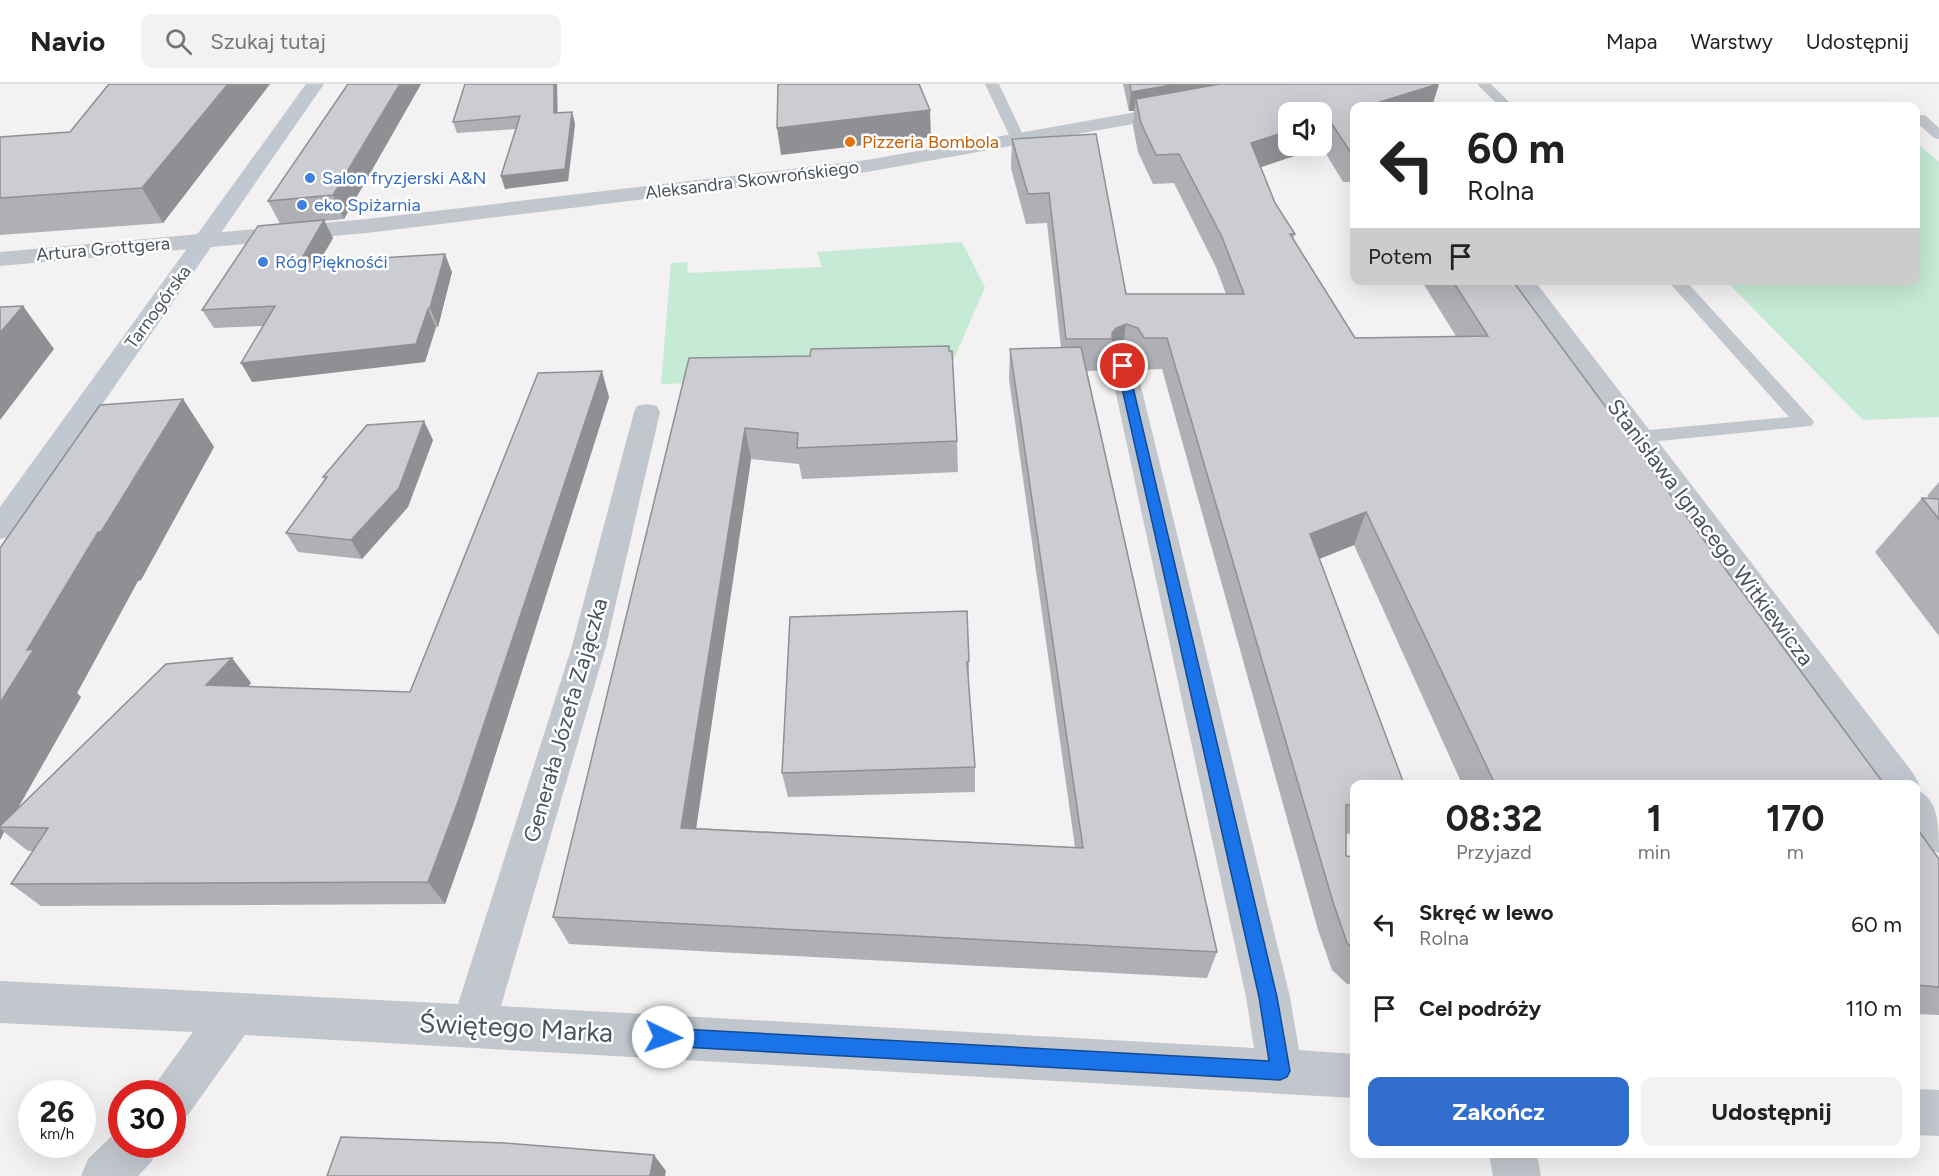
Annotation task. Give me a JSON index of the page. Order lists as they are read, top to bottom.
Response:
{
  "streets": {
    "main road": ["Tarnogórska"],
    "street": [
      "Aleksandra Skowrońskiego",
      "Artura Grottgera",
      "Stanisława Ignacego Witkiewicza",
      "Generała Józefa Zajączka",
      "Świętego Marka"
    ]
  },
  "crossings": [
    ["Aleksandra Skowrońskiego", "Artura Grottgera"],
    ["Aleksandra Skowrońskiego", "Tarnogórska"],
    ["Artura Grottgera", "Tarnogórska"],
    ["Generała Józefa Zajączka", "Świętego Marka"]
  ],
  "places": [
    "Pizzeria Bombola",
    "Salon fryzjerski A&N",
    "eko Spiżarnia",
    "Róg Pięknośći"
  ],
  "page": {
    "header": "Navio",
    "search": "Szukaj tutaj",
    "nav": ["Mapa", "Warstwy", "Udostępnij"],
    "turn": ["60 m", "Rolna"],
    "then": "Potem",
    "eta": [
      "08:32",
      "Przyjazd",
      "1",
      "min",
      "170",
      "m"
    ],
    "list": [
      {
        "name": "Skręć w lewo",
        "note": "Rolna",
        "value": "60 m"
      },
      {
        "name": "Cel podróży",
        "value": "110 m"
      }
    ],
    "buttons": ["Zakończ", "Udostępnij"],
    "speed": "26 km/h",
    "limit": "30"
  }
}
